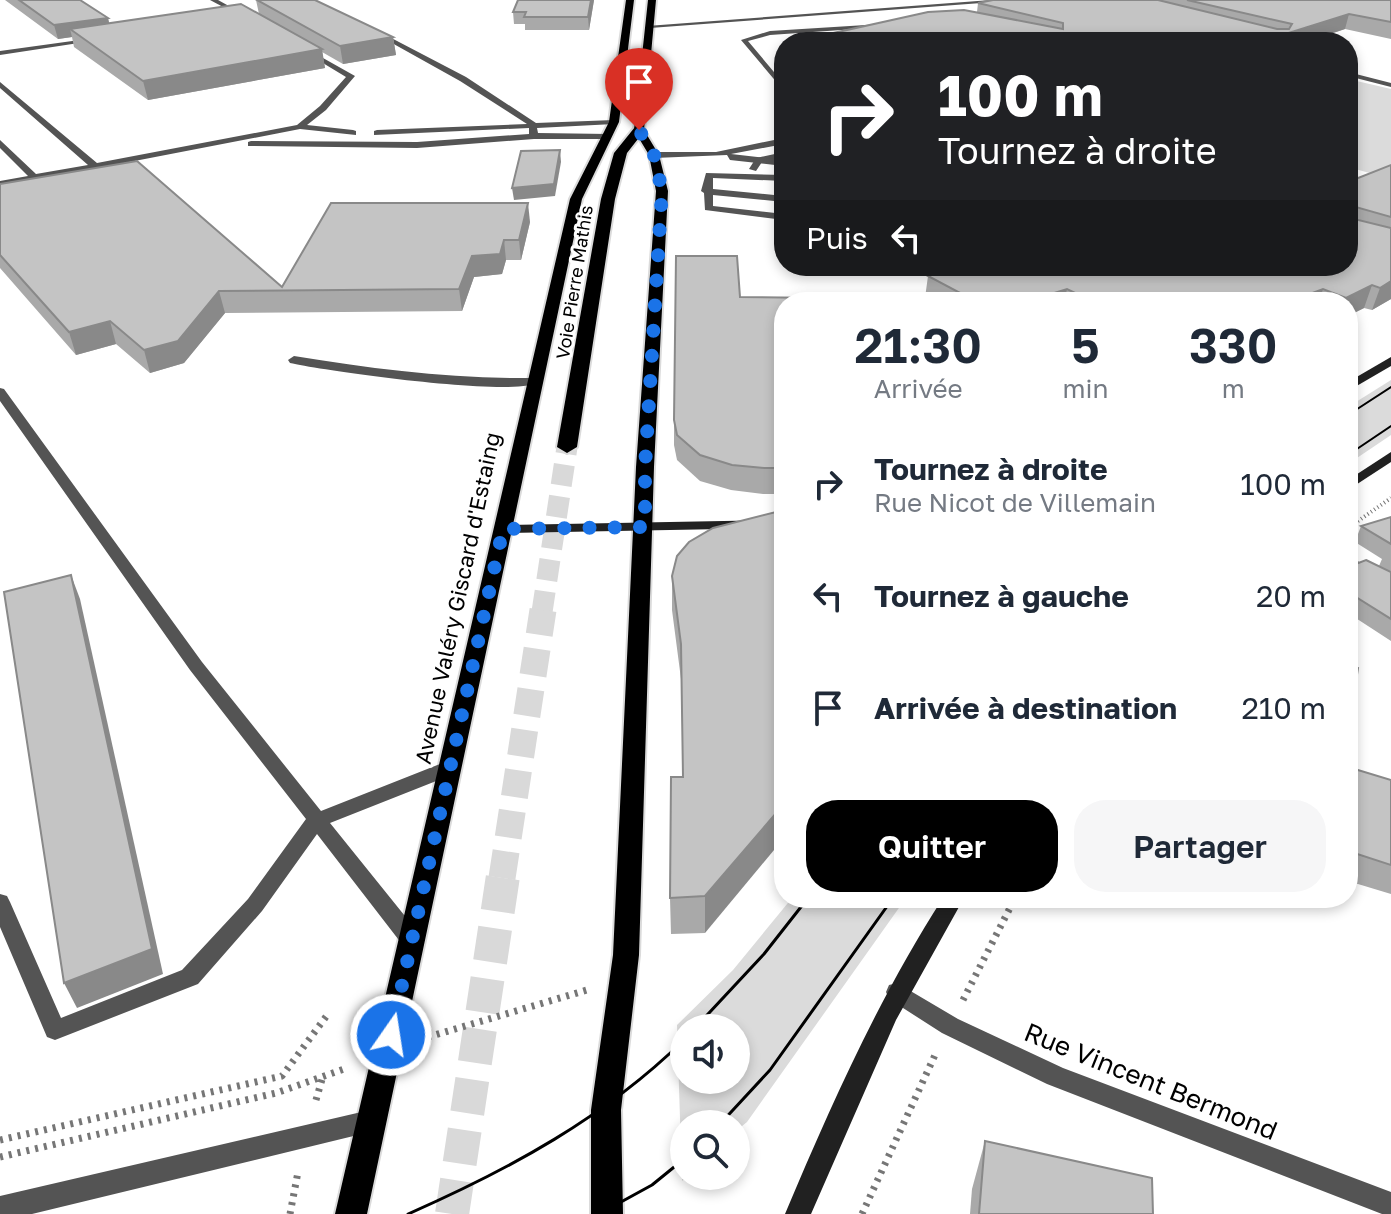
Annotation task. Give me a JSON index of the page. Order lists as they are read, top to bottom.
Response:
{
  "streets": {
    "highway": ["Voie Pierre Mathis"],
    "main road": ["Avenue Valéry Giscard d'Estaing"],
    "street": ["Rue Vincent Bermond"]
  },
  "page": {
    "turn": ["100 m", "Tournez à droite"],
    "then": "Puis",
    "eta": [
      "21:30",
      "Arrivée",
      "5",
      "min",
      "330",
      "m"
    ],
    "list": [
      {
        "name": "Tournez à droite",
        "note": "Rue Nicot de Villemain",
        "value": "100 m"
      },
      {
        "name": "Tournez à gauche",
        "value": "20 m"
      },
      {
        "name": "Arrivée à destination",
        "value": "210 m"
      }
    ],
    "buttons": ["Quitter", "Partager"]
  }
}
